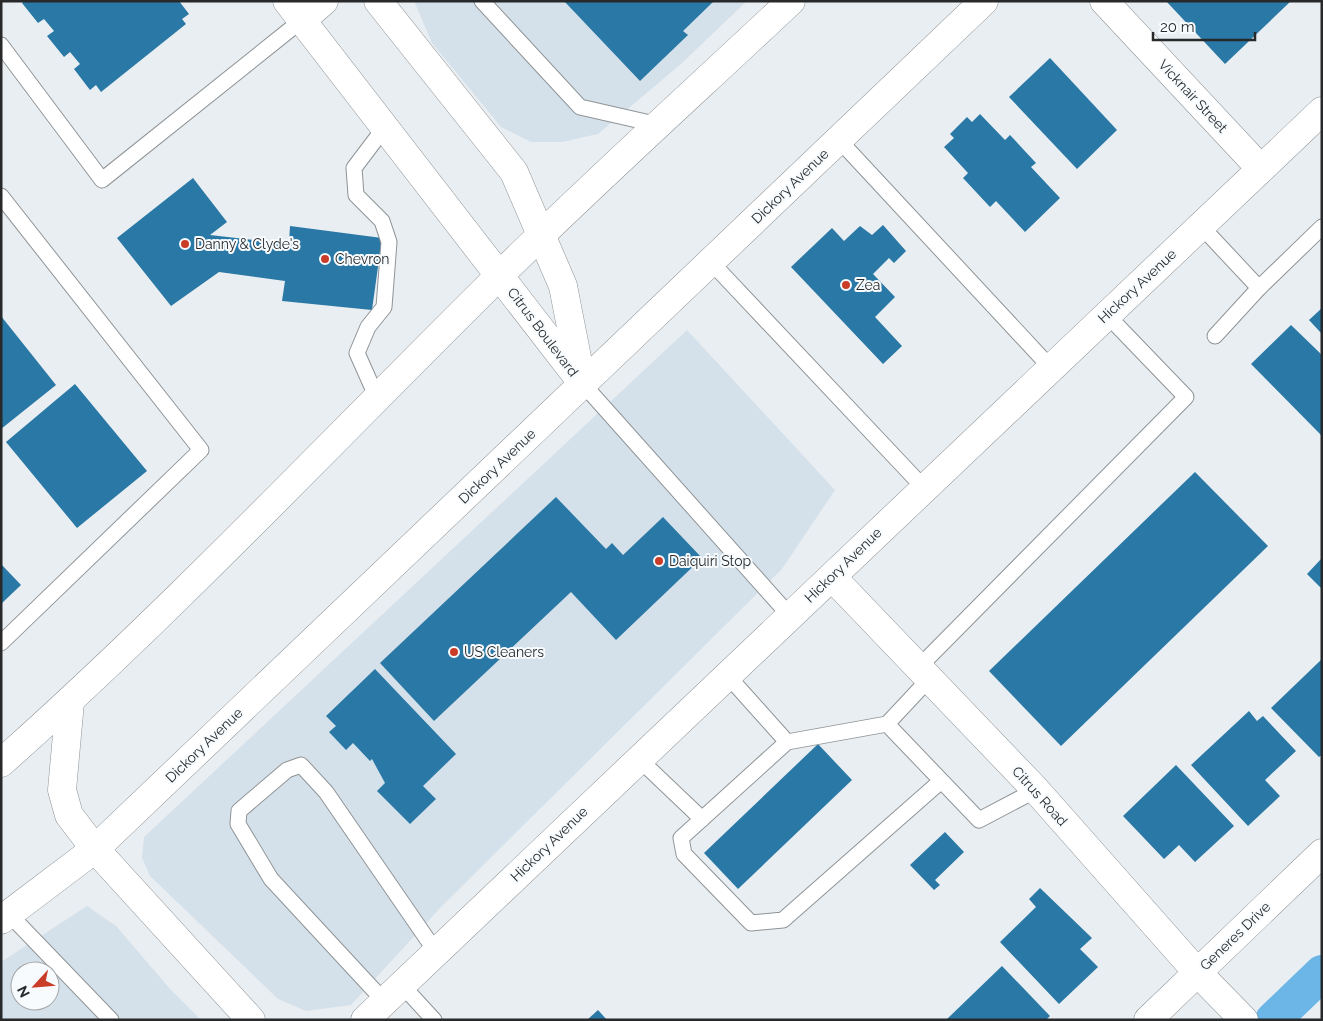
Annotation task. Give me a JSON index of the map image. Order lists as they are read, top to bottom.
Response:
{
  "streets": {
    "main road": [
      "Vicknair Street",
      "Dickory Avenue",
      "Hickory Avenue",
      "Citrus Boulevard",
      "Citrus Road",
      "Generes Drive"
    ]
  },
  "crossings": [
    ["Vicknair Street", "Hickory Avenue"],
    ["Dickory Avenue", "Citrus Boulevard"],
    ["Hickory Avenue", "Citrus Road"],
    ["Citrus Road", "Generes Drive"]
  ],
  "places": [
    "Danny & Clyde's",
    "Chevron",
    "Zea",
    "Daiquiri Stop",
    "US Cleaners"
  ],
  "scale_bar": "20 m",
  "north": "bottom left"
}
